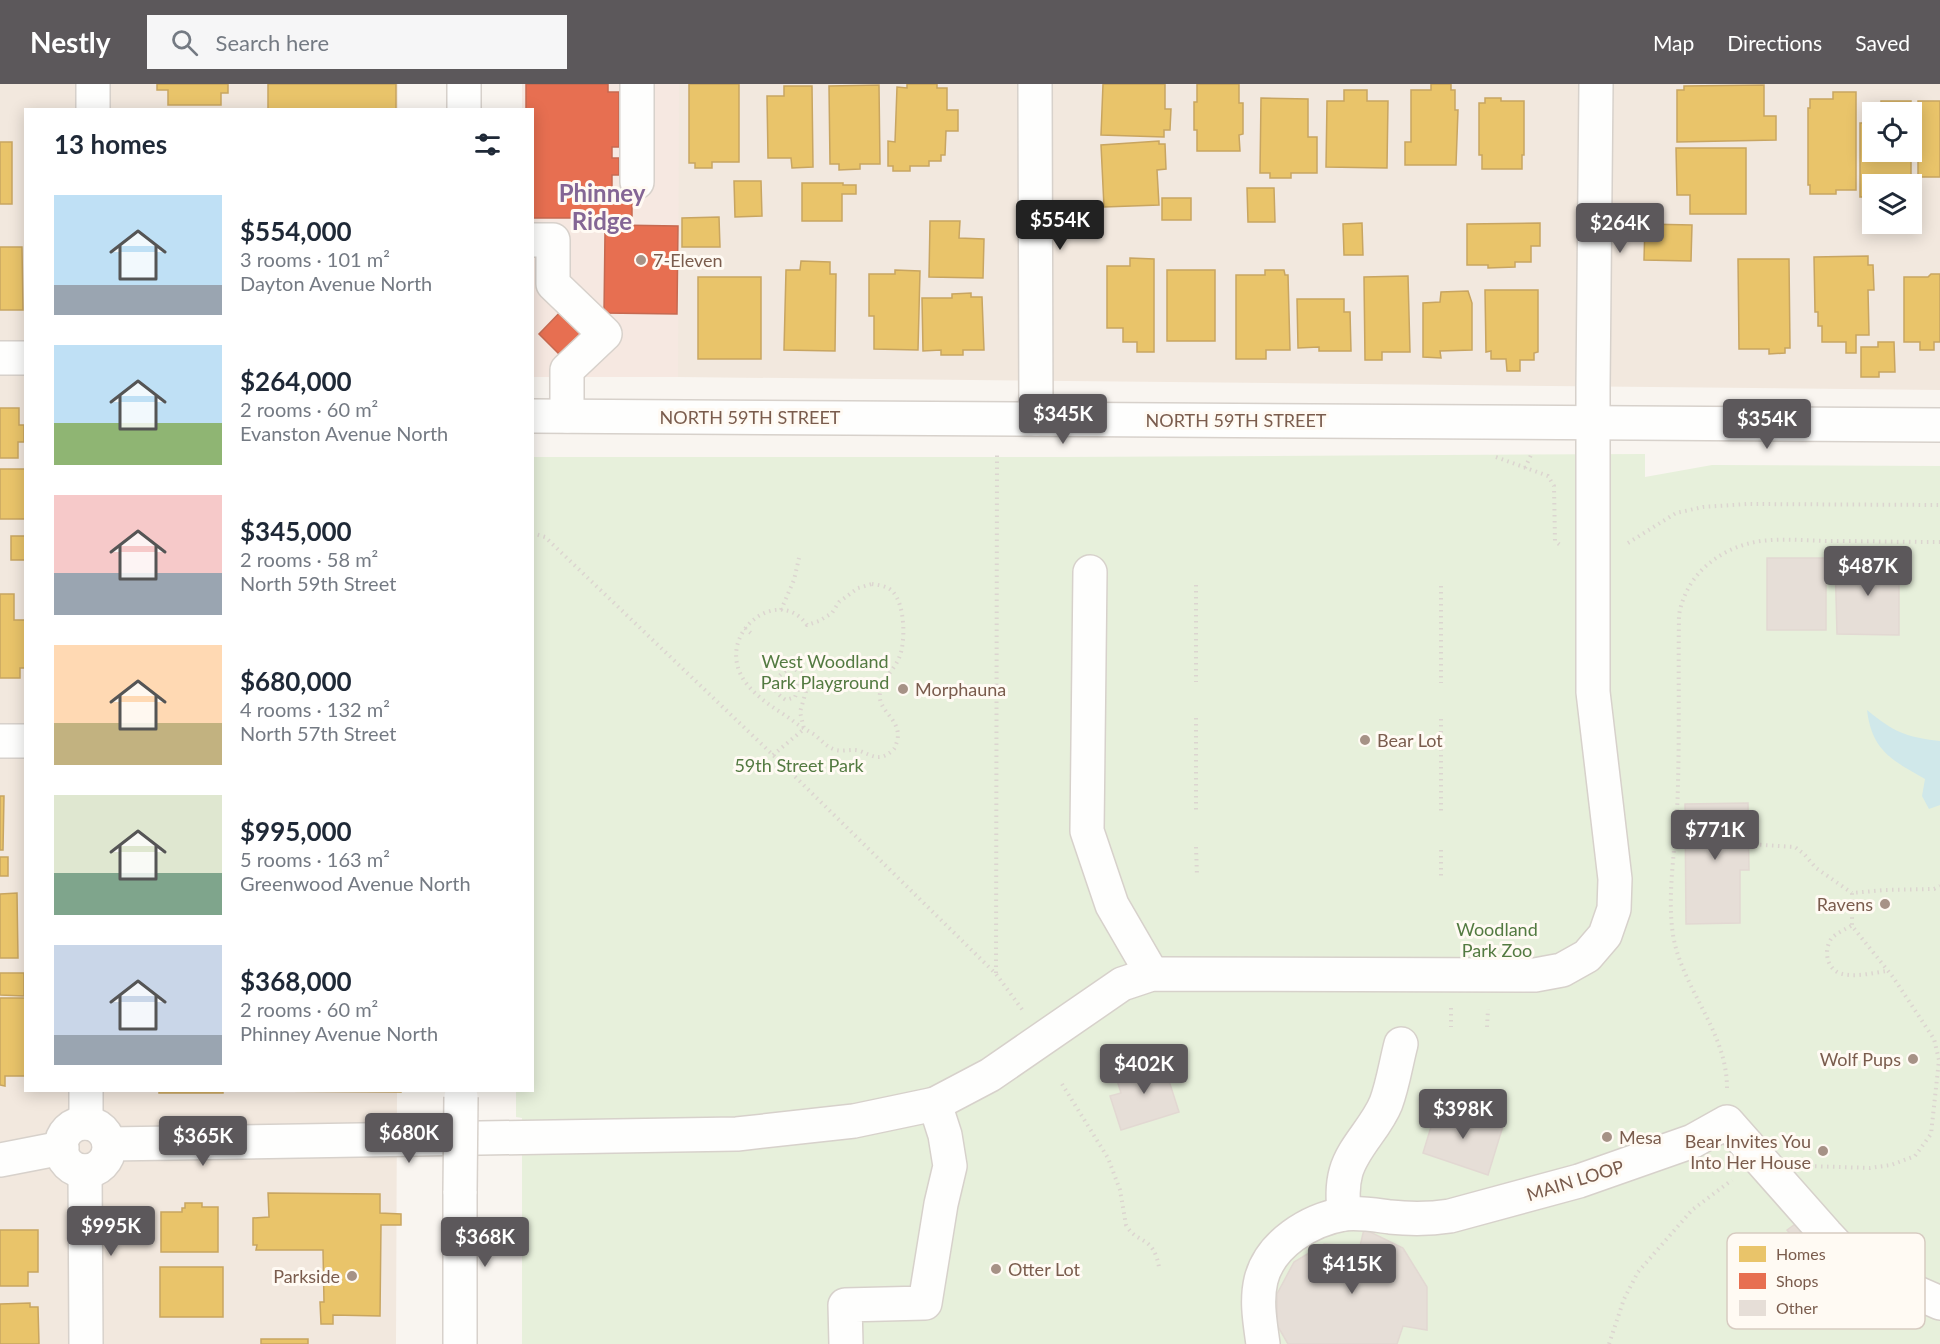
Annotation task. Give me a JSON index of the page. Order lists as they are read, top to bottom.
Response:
{
  "streets": {
    "street": ["NORTH 59TH STREET", "MAIN LOOP"]
  },
  "districts": ["Phinney Ridge"],
  "parks": ["West Woodland Park Playground", "59th Street Park", "Woodland Park Zoo"],
  "places": [
    "7-Eleven",
    "Morphauna",
    "Bear Lot",
    "Ravens",
    "Wolf Pups",
    "Mesa",
    "Bear Invites You Into Her House",
    "Otter Lot",
    "Parkside"
  ],
  "legend": ["Homes", "Shops", "Other"],
  "page": {
    "header": "Nestly",
    "search": "Search here",
    "nav": ["Map", "Directions", "Saved"],
    "heading": "13 homes",
    "list": [
      {
        "name": "$554,000",
        "note": "3 rooms · 101 m² · Dayton Avenue North"
      },
      {
        "name": "$264,000",
        "note": "2 rooms · 60 m² · Evanston Avenue North"
      },
      {
        "name": "$345,000",
        "note": "2 rooms · 58 m² · North 59th Street"
      },
      {
        "name": "$680,000",
        "note": "4 rooms · 132 m² · North 57th Street"
      },
      {
        "name": "$995,000",
        "note": "5 rooms · 163 m² · Greenwood Avenue North"
      },
      {
        "name": "$368,000",
        "note": "2 rooms · 60 m² · Phinney Avenue North"
      }
    ],
    "price": [
      "$554K",
      "$264K",
      "$345K",
      "$354K",
      "$487K",
      "$771K",
      "$402K",
      "$398K",
      "$680K",
      "$365K",
      "$995K",
      "$368K",
      "$415K"
    ]
  }
}
